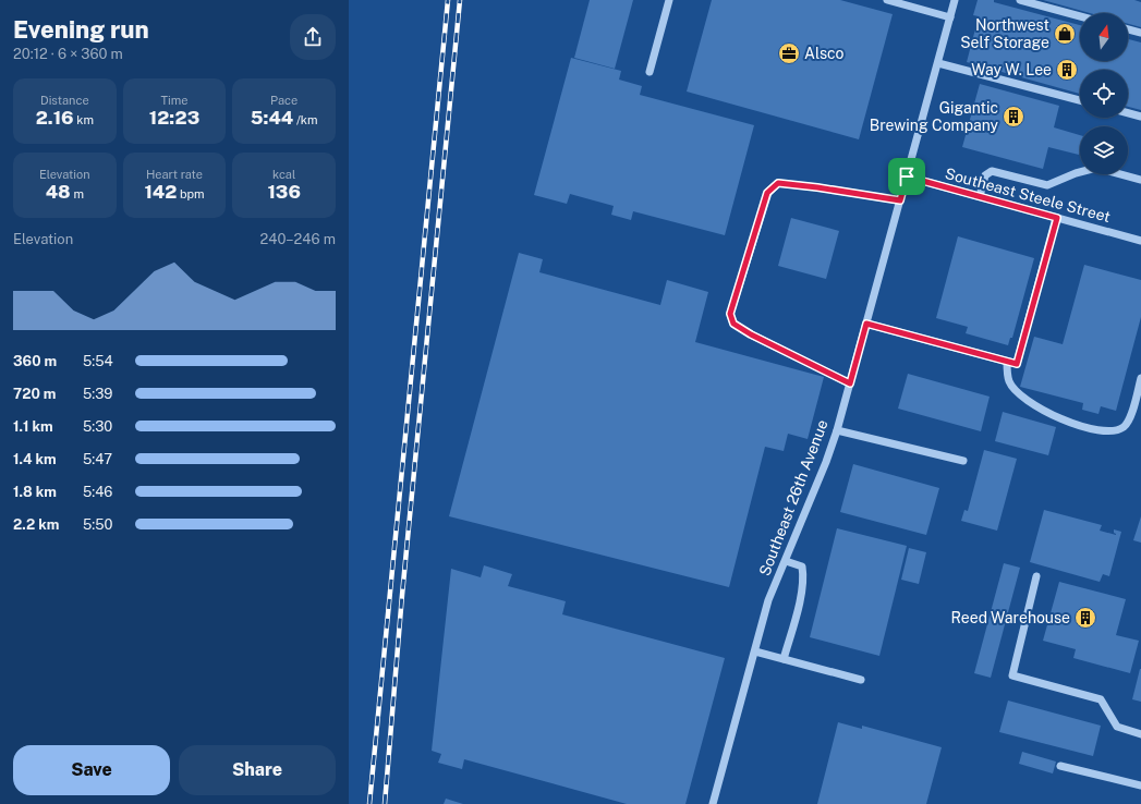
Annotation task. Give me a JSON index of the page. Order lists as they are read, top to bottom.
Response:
{
  "streets": {
    "street": ["Southeast Steele Street", "Southeast 26th Avenue"]
  },
  "crossings": [
    ["Southeast Steele Street", "Southeast 26th Avenue"]
  ],
  "places": {
    "shop": ["Northwest Self Storage"],
    "office": ["Alsco"],
    "building": ["Way W. Lee", "Gigantic Brewing Company", "Reed Warehouse"]
  },
  "north": "top",
  "page": {
    "heading": ["Evening run", "20:12 · 6 × 360 m"],
    "stats": [
      ["Distance", "2.16 km"],
      ["Time", "12:23"],
      ["Pace", "5:44 /km"],
      ["Elevation", "48 m"],
      ["Heart rate", "142 bpm"],
      ["kcal", "136"]
    ],
    "chart": ["Elevation", "240–246 m"],
    "list": [
      {
        "name": "360 m",
        "note": "5:54"
      },
      {
        "name": "720 m",
        "note": "5:39"
      },
      {
        "name": "1.1 km",
        "note": "5:30"
      },
      {
        "name": "1.4 km",
        "note": "5:47"
      },
      {
        "name": "1.8 km",
        "note": "5:46"
      },
      {
        "name": "2.2 km",
        "note": "5:50"
      }
    ],
    "buttons": ["Save", "Share"]
  }
}
